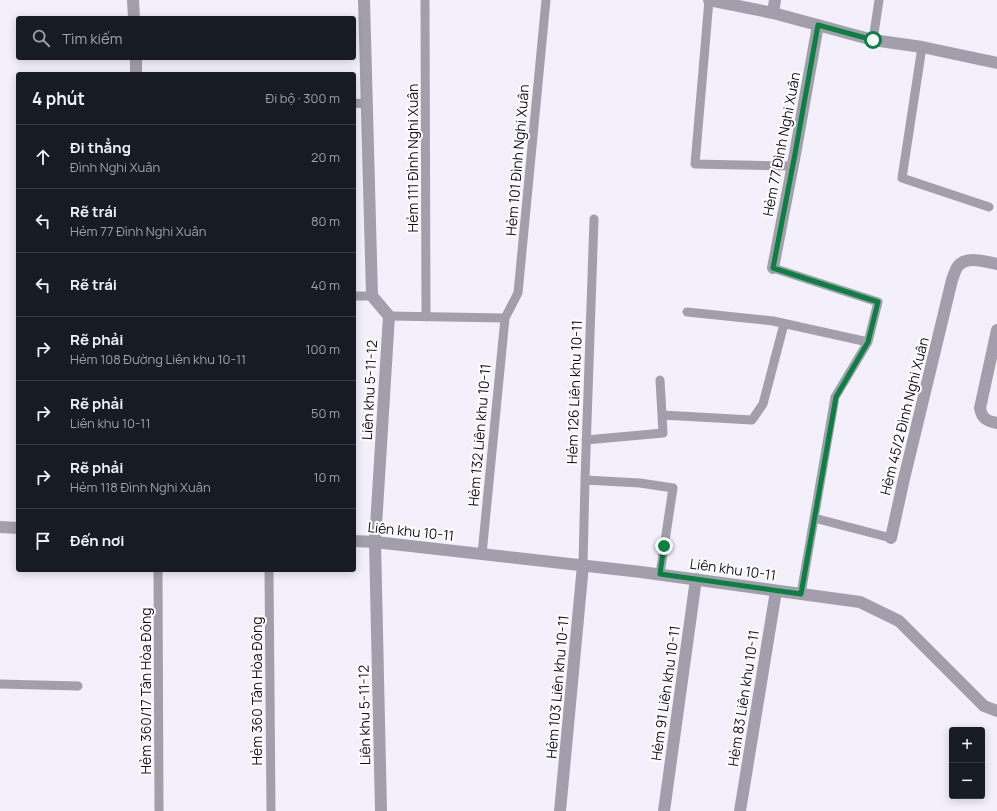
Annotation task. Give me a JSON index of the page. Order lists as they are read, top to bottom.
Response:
{
  "streets": {
    "street": [
      "Hẻm 77 Đình Nghi Xuân",
      "Liên khu 5-11-12",
      "Hẻm 45/2 Đình Nghi Xuân",
      "Liên khu 10-11",
      "Hẻm 103 Liên khu 10-11",
      "Hẻm 91 Liên khu 10-11",
      "Hẻm 83 Liên khu 10-11"
    ],
    "lane": [
      "Hẻm 111 Đình Nghi Xuân",
      "Hẻm 101 Đình Nghi Xuân",
      "Hẻm 126 Liên khu 10-11",
      "Hẻm 132 Liên khu 10-11",
      "Hẻm 360/17 Tân Hòa Đông",
      "Hẻm 360 Tân Hòa Đông"
    ]
  },
  "crossings": [
    ["Hẻm 101 Đình Nghi Xuân", "Hẻm 132 Liên khu 10-11"],
    ["Liên khu 5-11-12", "Liên khu 10-11"],
    ["Hẻm 126 Liên khu 10-11", "Liên khu 10-11"],
    ["Hẻm 126 Liên khu 10-11", "Hẻm 103 Liên khu 10-11"],
    ["Hẻm 132 Liên khu 10-11", "Liên khu 10-11"],
    ["Liên khu 10-11", "Hẻm 103 Liên khu 10-11"],
    ["Liên khu 10-11", "Hẻm 91 Liên khu 10-11"],
    ["Liên khu 10-11", "Hẻm 83 Liên khu 10-11"]
  ],
  "page": {
    "search": "Tìm kiếm",
    "heading": ["4 phút", "Đi bộ · 300 m"],
    "list": [
      ["Đi thẳng", "Đình Nghi Xuân", "20 m"],
      ["Rẽ trái", "Hẻm 77 Đình Nghi Xuân", "80 m"],
      ["Rẽ trái", "40 m"],
      ["Rẽ phải", "Hẻm 108 Đường Liên khu 10-11", "100 m"],
      ["Rẽ phải", "Liên khu 10-11", "50 m"],
      ["Rẽ phải", "Hẻm 118 Đình Nghi Xuân", "10 m"],
      "Đến nơi"
    ],
    "map_buttons": ["+", "−"]
  }
}
